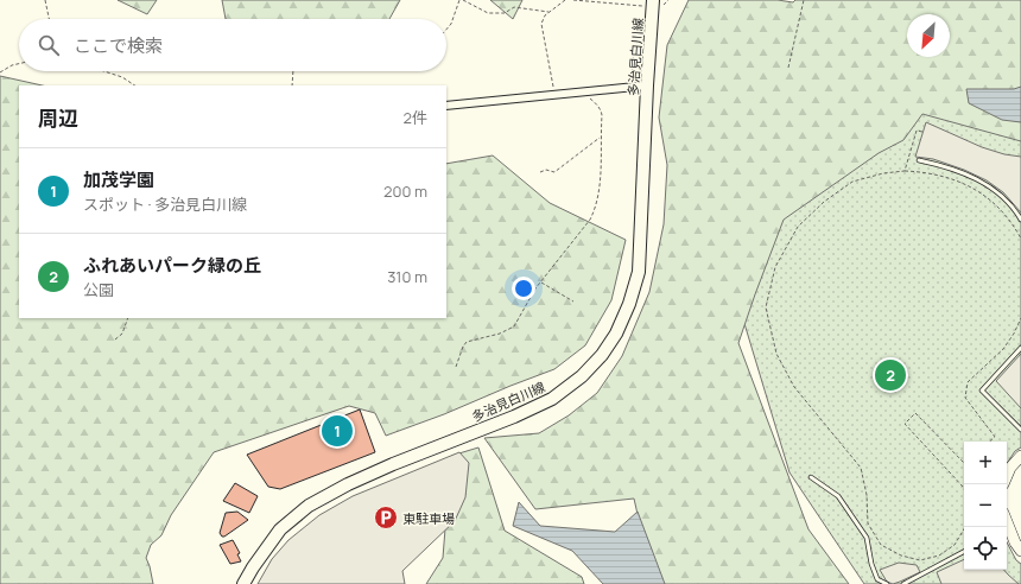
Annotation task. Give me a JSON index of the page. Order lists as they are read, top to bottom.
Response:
{
  "streets": {
    "main road": ["多治見白川線"]
  },
  "places": {
    "parking": ["東駐車場"]
  },
  "north": "bottom left",
  "page": {
    "search": "ここで検索",
    "heading": ["周辺", "2件"],
    "list": [
      {
        "mark": "1",
        "name": "加茂学園",
        "note": "スポット · 多治見白川線",
        "value": "200 m"
      },
      {
        "mark": "2",
        "name": "ふれあいパーク緑の丘",
        "note": "公園",
        "value": "310 m"
      }
    ],
    "pins": ["2", "1"],
    "map_buttons": ["+", "−"]
  }
}
